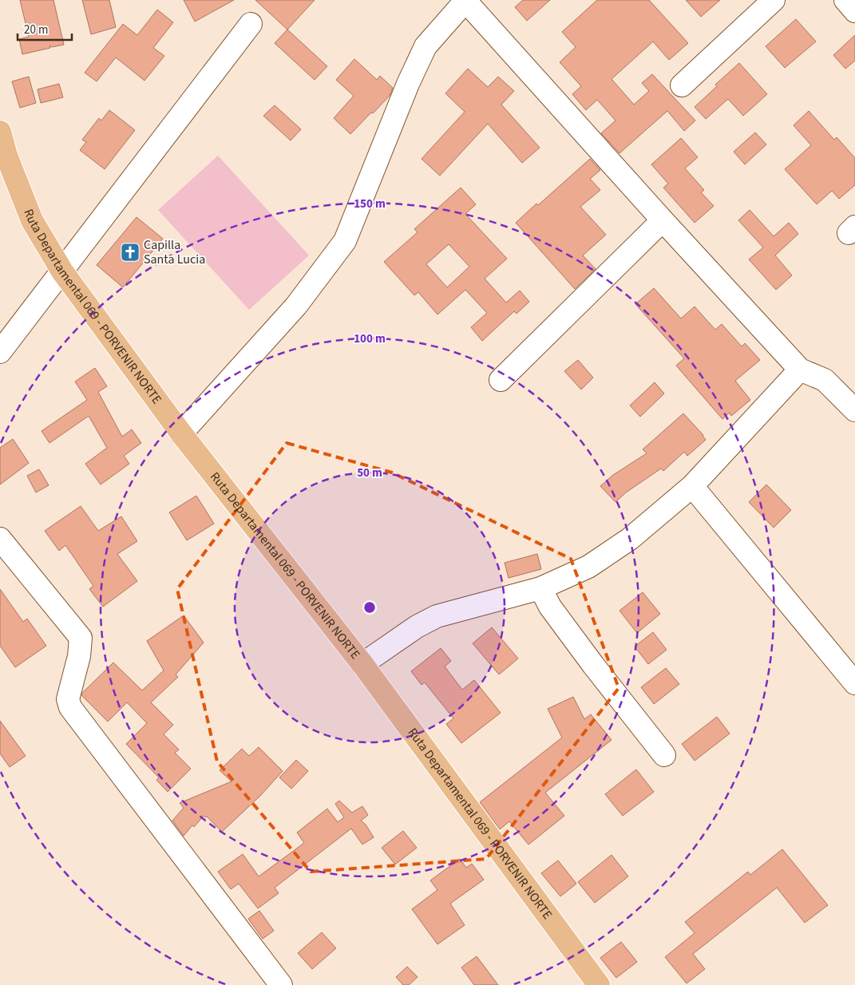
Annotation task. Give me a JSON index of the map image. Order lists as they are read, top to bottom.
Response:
{
  "streets": {
    "main road": ["Ruta Departamental 069 - PORVENIR NORTE"]
  },
  "places": {
    "church": ["Capilla Santa Lucia"]
  },
  "scale_bar": "20 m",
  "rings": ["150 m", "100 m", "50 m"]
}
